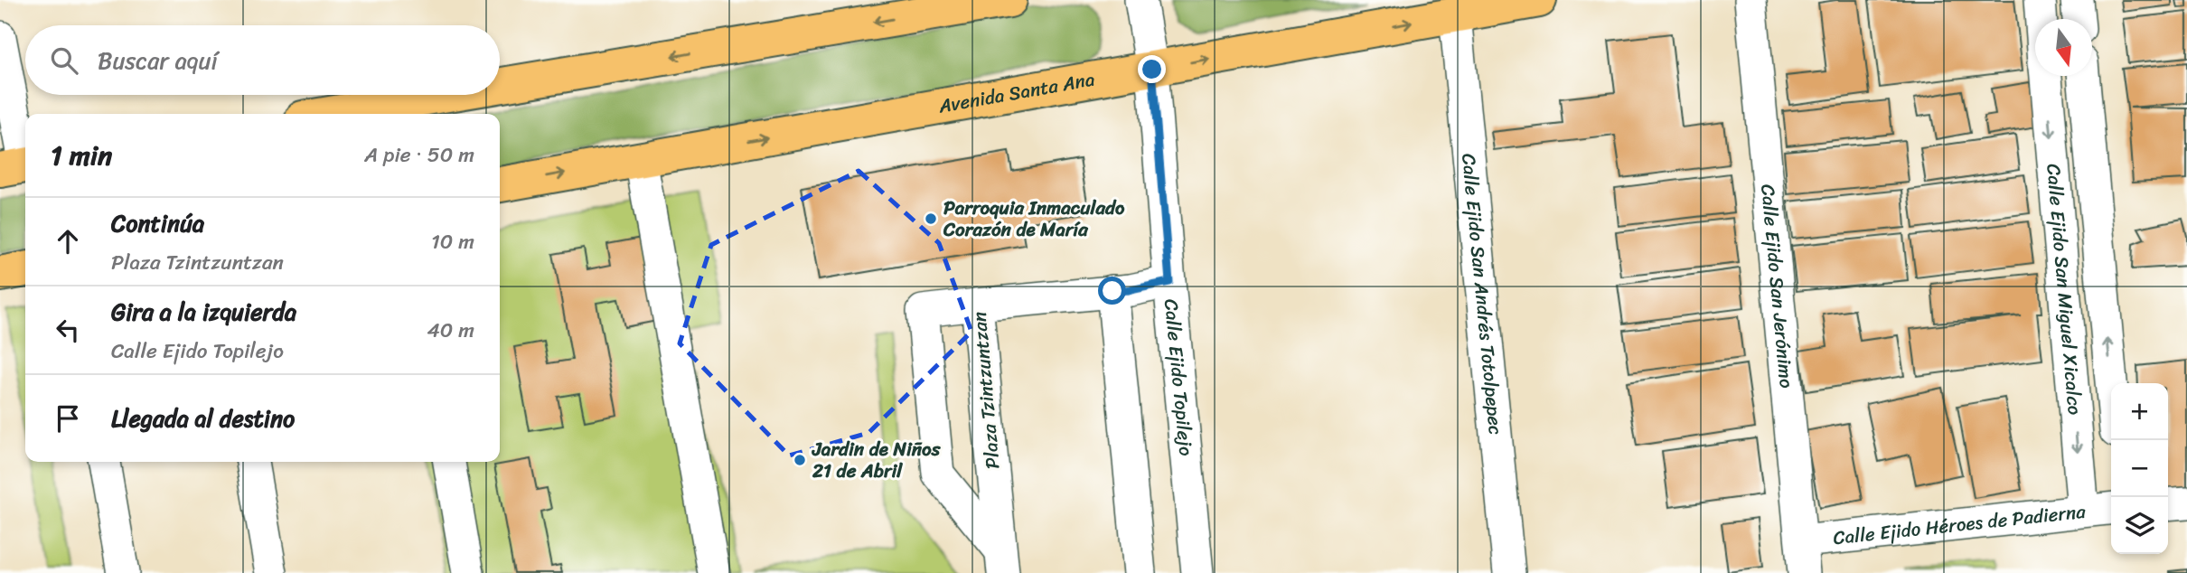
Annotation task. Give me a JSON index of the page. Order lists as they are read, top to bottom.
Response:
{
  "streets": {
    "main road": ["Avenida Santa Ana"],
    "street": [
      "Calle Ejido San Jerónimo",
      "Calle Ejido San Miguel Xicalco",
      "Calle Ejido San Andrés Totolpepec",
      "Calle Ejido Topilejo",
      "Plaza Tzintzuntzan",
      "Calle Ejido Héroes de Padierna"
    ]
  },
  "crossings": [
    ["Avenida Santa Ana", "Calle Ejido San Andrés Totolpepec"],
    ["Avenida Santa Ana", "Calle Ejido Topilejo"],
    ["Calle Ejido San Jerónimo", "Calle Ejido Héroes de Padierna"],
    ["Calle Ejido San Miguel Xicalco", "Calle Ejido Héroes de Padierna"],
    ["Calle Ejido Topilejo", "Plaza Tzintzuntzan"]
  ],
  "places": ["Parroquia Inmaculado Corazón de María", "Jardin de Niños 21 de Abril"],
  "north": "bottom",
  "page": {
    "search": "Buscar aquí",
    "heading": ["1 min", "A pie · 50 m"],
    "list": [
      ["Continúa", "Plaza Tzintzuntzan", "10 m"],
      ["Gira a la izquierda", "Calle Ejido Topilejo", "40 m"],
      "Llegada al destino"
    ],
    "map_buttons": ["+", "−"]
  }
}
